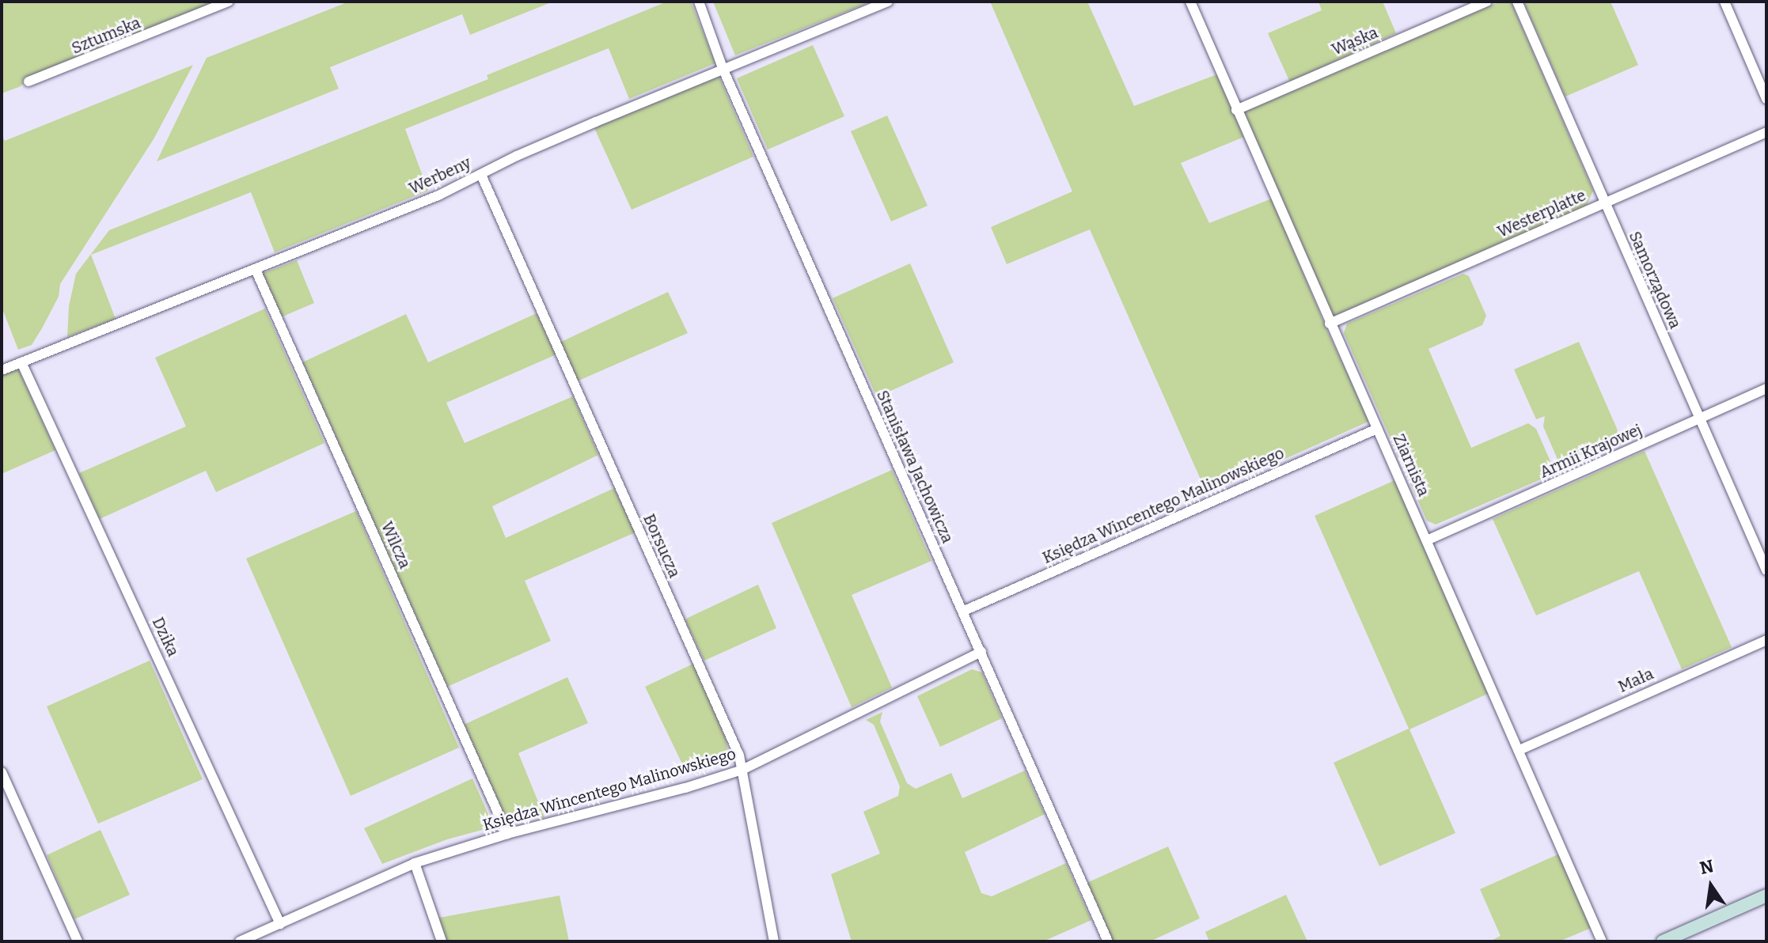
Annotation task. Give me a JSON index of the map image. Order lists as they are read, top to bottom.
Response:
{
  "streets": {
    "street": [
      "Sztumska",
      "Wąska",
      "Werbeny",
      "Westerplatte",
      "Samorządowa",
      "Armii Krajowej",
      "Ziarnista",
      "Stanisława Jachowicza",
      "Księdza Wincentego Malinowskiego",
      "Wilcza",
      "Borsucza",
      "Dzika",
      "Mała"
    ]
  },
  "crossings": [
    ["Wąska", "Ziarnista"],
    ["Werbeny", "Stanisława Jachowicza"],
    ["Werbeny", "Wilcza"],
    ["Werbeny", "Borsucza"],
    ["Werbeny", "Dzika"],
    ["Westerplatte", "Samorządowa"],
    ["Westerplatte", "Ziarnista"],
    ["Samorządowa", "Armii Krajowej"],
    ["Armii Krajowej", "Ziarnista"],
    ["Ziarnista", "Księdza Wincentego Malinowskiego"],
    ["Ziarnista", "Mała"],
    ["Stanisława Jachowicza", "Księdza Wincentego Malinowskiego"],
    ["Księdza Wincentego Malinowskiego", "Wilcza"],
    ["Księdza Wincentego Malinowskiego", "Borsucza"],
    ["Księdza Wincentego Malinowskiego", "Dzika"]
  ],
  "north": "top"
}
